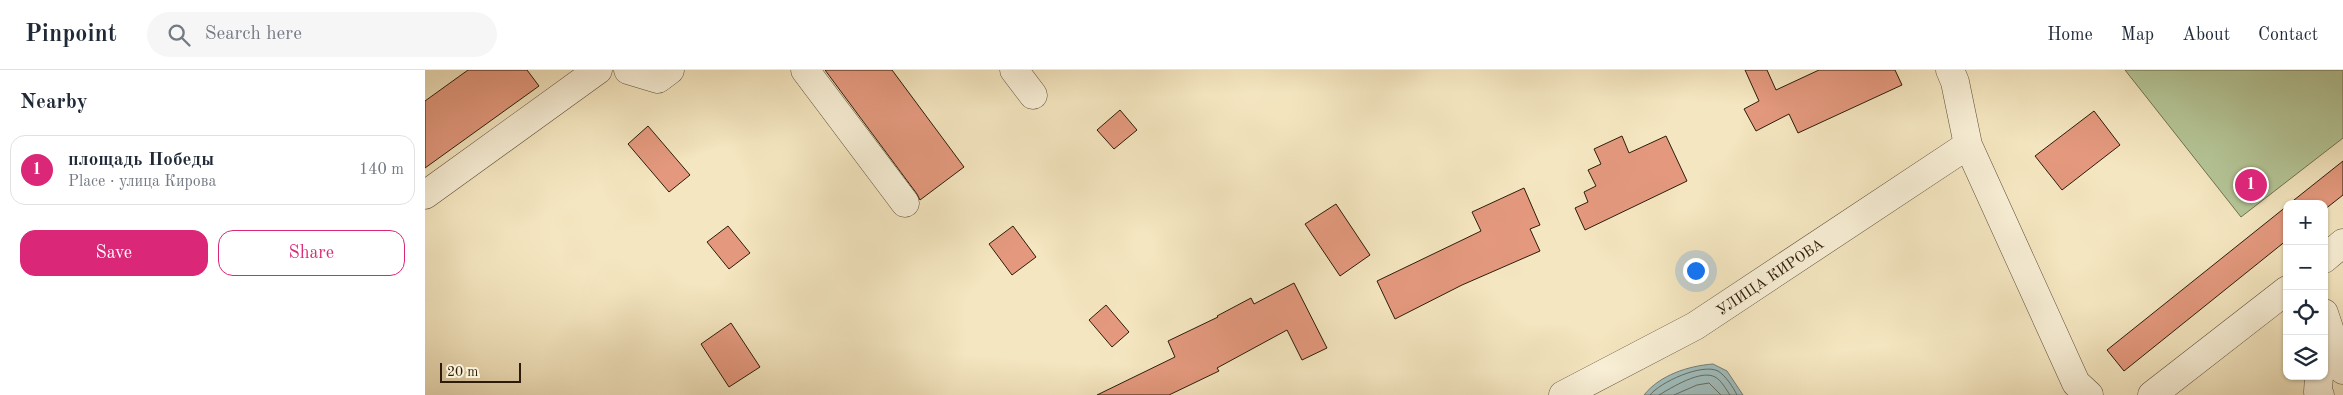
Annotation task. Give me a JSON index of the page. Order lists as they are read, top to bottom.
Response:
{
  "streets": {
    "street": ["УЛИЦА КИРОВА"]
  },
  "scale_bar": "20 m",
  "page": {
    "header": "Pinpoint",
    "search": "Search here",
    "nav": [
      "Home",
      "Map",
      "About",
      "Contact"
    ],
    "heading": "Nearby",
    "list": [
      {
        "mark": "1",
        "name": "площадь Победы",
        "note": "Place · улица Кирова",
        "value": "140 m"
      }
    ],
    "pins": "1",
    "map_buttons": ["+", "−"],
    "buttons": ["Save", "Share"],
    "scale": "20 m"
  }
}
